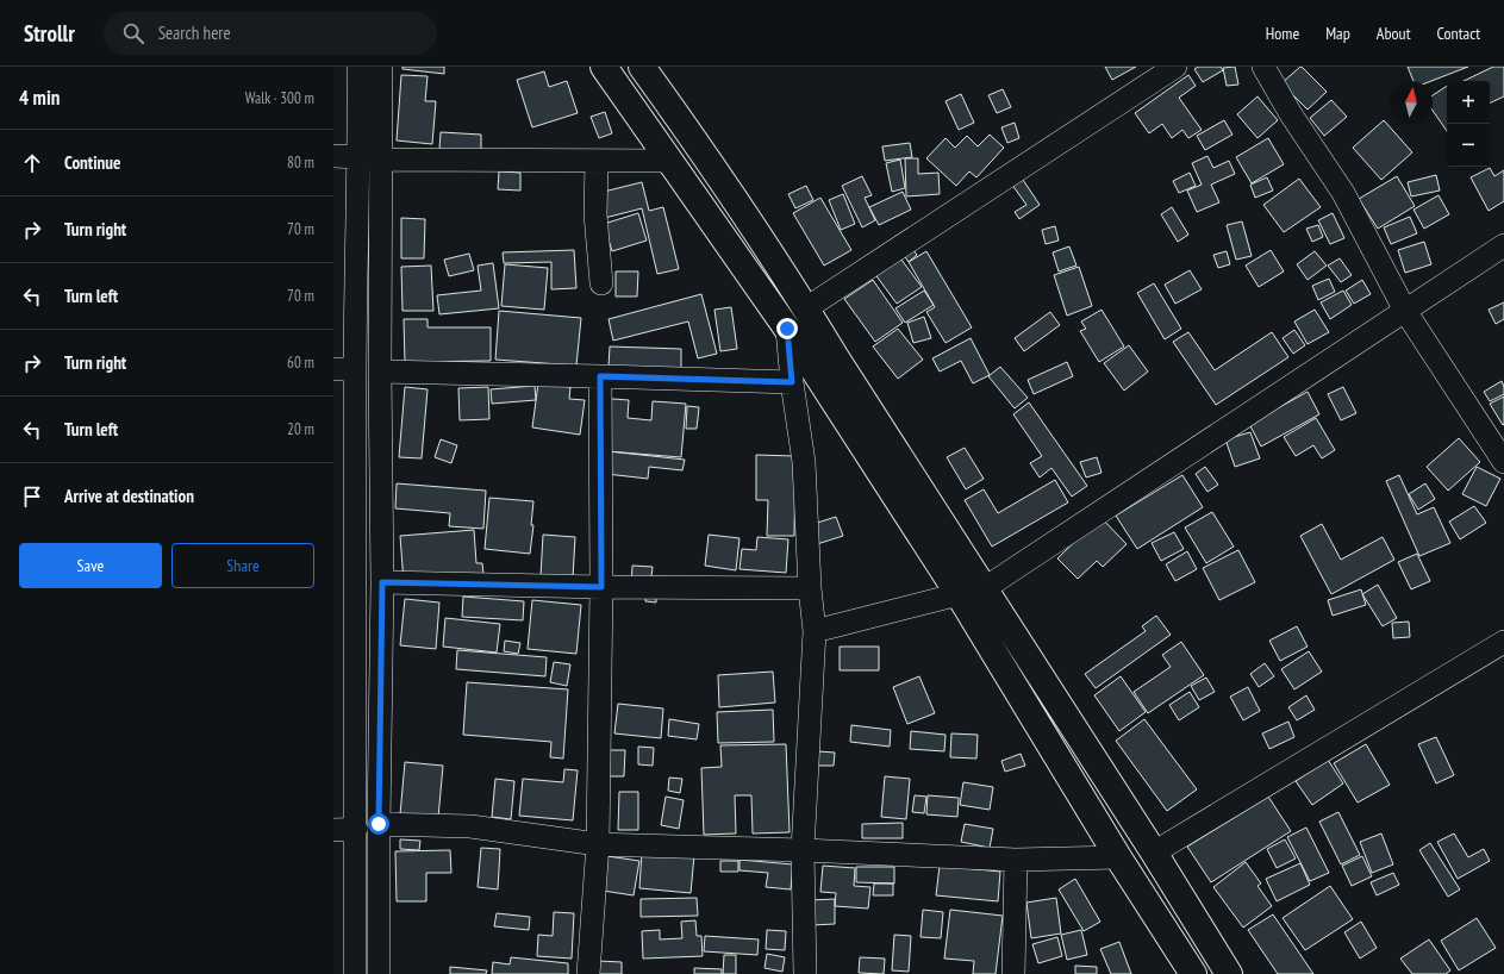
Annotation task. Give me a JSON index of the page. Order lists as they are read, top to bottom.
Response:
{
  "north": "top",
  "page": {
    "header": "Strollr",
    "search": "Search here",
    "nav": [
      "Home",
      "Map",
      "About",
      "Contact"
    ],
    "heading": ["4 min", "Walk · 300 m"],
    "map_buttons": ["+", "−"],
    "list": [
      ["Continue", "80 m"],
      ["Turn right", "70 m"],
      ["Turn left", "70 m"],
      ["Turn right", "60 m"],
      ["Turn left", "20 m"],
      "Arrive at destination"
    ],
    "buttons": ["Save", "Share"]
  }
}
